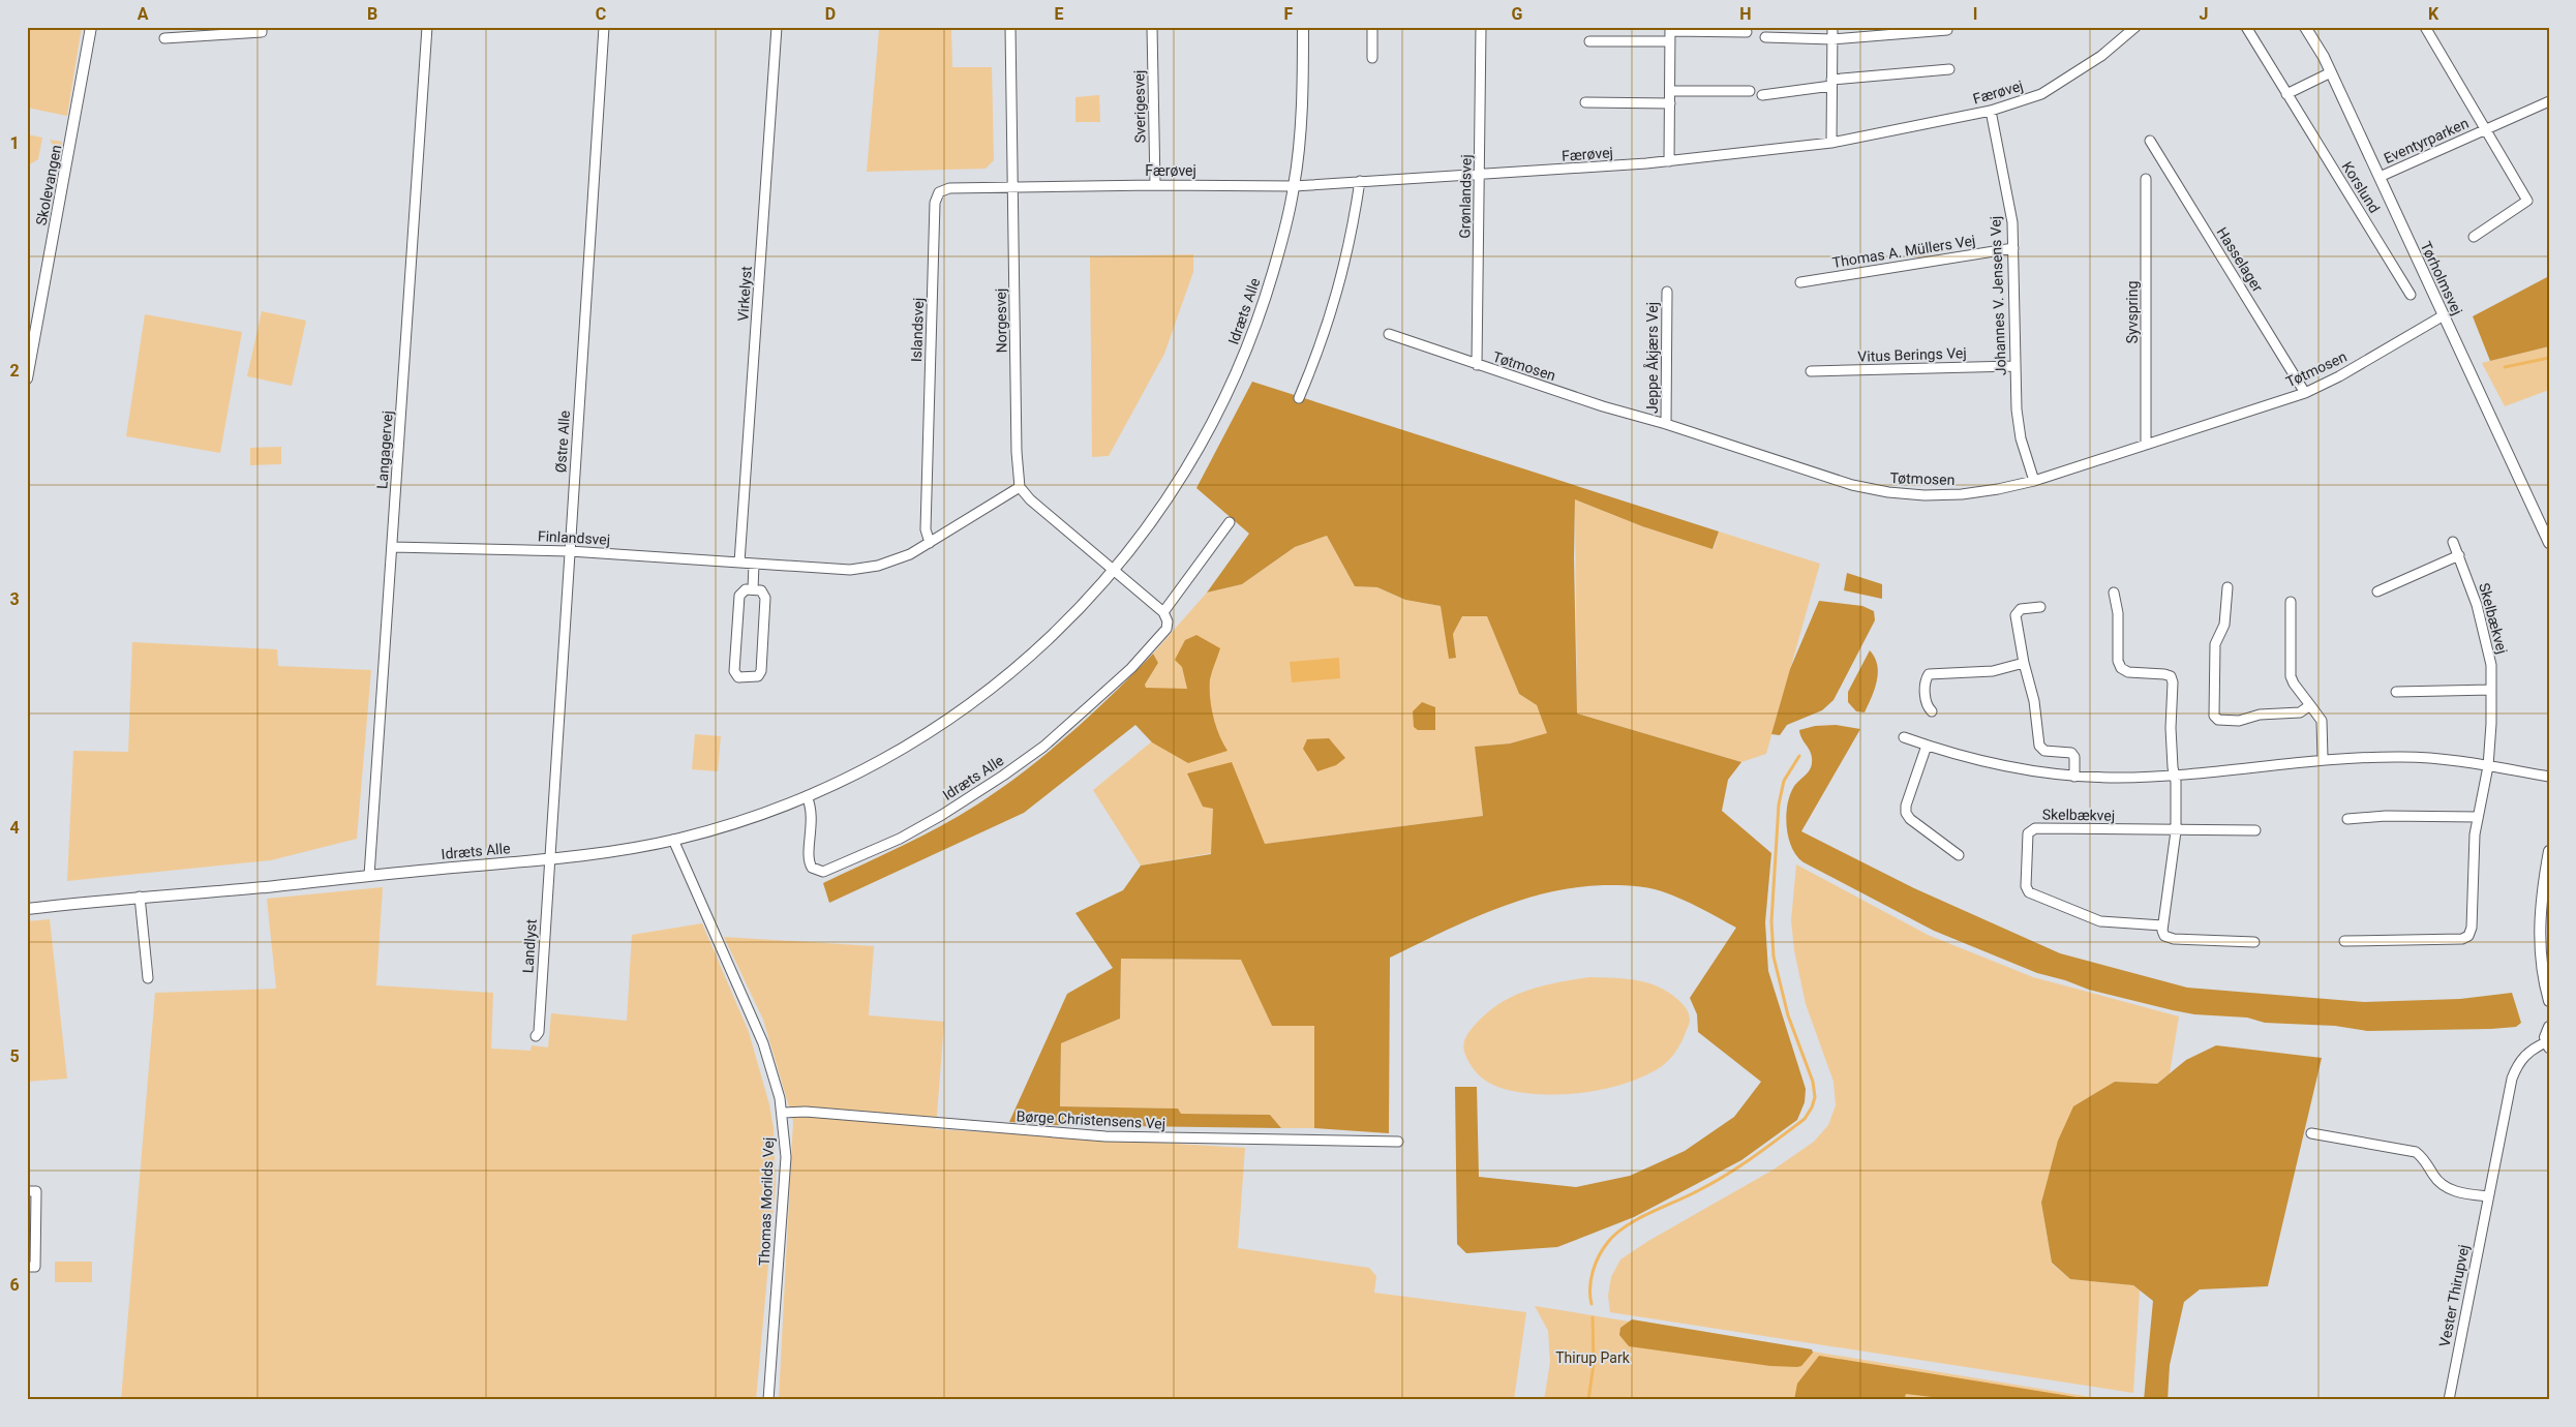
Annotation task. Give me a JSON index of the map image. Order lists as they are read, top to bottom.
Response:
{
  "streets": {
    "street": [
      "Færøvej",
      "Sverigesvej",
      "Eventyrparken",
      "Skolevangen",
      "Korslund",
      "Grønlandsvej",
      "Thomas A. Müllers Vej",
      "Hasselager",
      "Tørholmsvej",
      "Virkelyst",
      "Johannes V. Jensens Vej",
      "Idræts Alle",
      "Syvspring",
      "Norgesvej",
      "Islandsvej",
      "Vitus Berings Vej",
      "Jeppe Åkjærs Vej",
      "Tøtmosen",
      "Østre Alle",
      "Langagervej",
      "Finlandsvej",
      "Skelbækvej",
      "Landlyst",
      "Børge Christensens Vej",
      "Thomas Morilds Vej",
      "Vester Thirupvej"
    ]
  },
  "crossings": [
    ["Færøvej", "Sverigesvej"],
    ["Færøvej", "Grønlandsvej"],
    ["Færøvej", "Johannes V. Jensens Vej"],
    ["Færøvej", "Idræts Alle"],
    ["Færøvej", "Norgesvej"],
    ["Færøvej", "Islandsvej"],
    ["Eventyrparken", "Tørholmsvej"],
    ["Grønlandsvej", "Tøtmosen"],
    ["Thomas A. Müllers Vej", "Johannes V. Jensens Vej"],
    ["Hasselager", "Tøtmosen"],
    ["Tørholmsvej", "Tøtmosen"],
    ["Virkelyst", "Finlandsvej"],
    ["Johannes V. Jensens Vej", "Vitus Berings Vej"],
    ["Johannes V. Jensens Vej", "Tøtmosen"],
    ["Idræts Alle", "Østre Alle"],
    ["Idræts Alle", "Langagervej"],
    ["Idræts Alle", "Landlyst"],
    ["Idræts Alle", "Thomas Morilds Vej"],
    ["Syvspring", "Tøtmosen"],
    ["Norgesvej", "Islandsvej"],
    ["Norgesvej", "Finlandsvej"],
    ["Islandsvej", "Finlandsvej"],
    ["Jeppe Åkjærs Vej", "Tøtmosen"],
    ["Østre Alle", "Finlandsvej"],
    ["Østre Alle", "Landlyst"],
    ["Langagervej", "Finlandsvej"],
    ["Børge Christensens Vej", "Thomas Morilds Vej"]
  ],
  "parks": ["Thirup Park"],
  "grid": {
    "columns": [
      "A",
      "B",
      "C",
      "D",
      "E",
      "F",
      "G",
      "H",
      "I",
      "J",
      "K"
    ],
    "rows": [
      "1",
      "2",
      "3",
      "4",
      "5",
      "6"
    ]
  }
}
